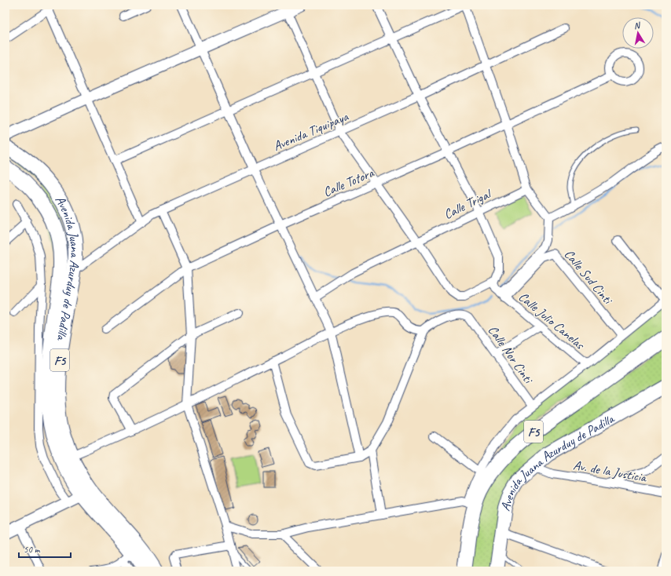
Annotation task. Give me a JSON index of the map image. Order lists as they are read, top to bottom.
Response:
{
  "streets": {
    "highway": ["Avenida Juana Azurduy de Padilla", "F5"],
    "street": [
      "Avenida Tiquipaya",
      "Calle Totora",
      "Calle Trigal",
      "Calle Sud Cinti",
      "Calle Julio Canelas",
      "Calle Nor Cinti",
      "Av. de la Justicia"
    ]
  },
  "crossings": [
    ["Avenida Tiquipaya", "Avenida Juana Azurduy de Padilla"],
    ["Avenida Juana Azurduy de Padilla", "Av. de la Justicia"],
    ["Calle Sud Cinti", "Calle Julio Canelas"]
  ],
  "scale_bar": "50 m",
  "north": "top"
}
